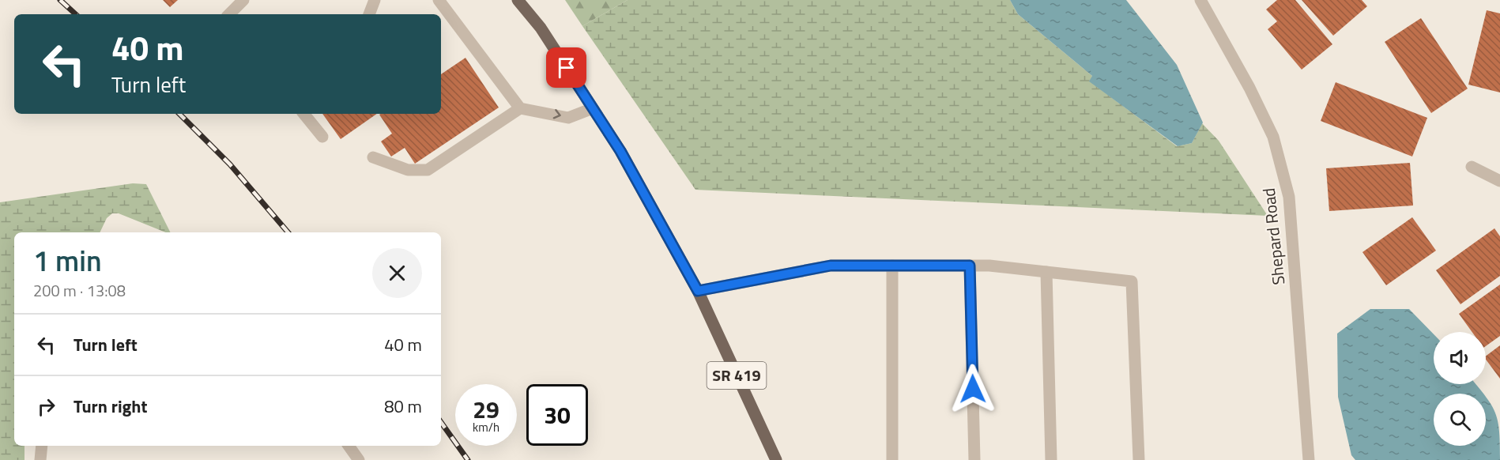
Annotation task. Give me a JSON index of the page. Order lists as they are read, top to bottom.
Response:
{
  "streets": {
    "main road": ["SR 419"],
    "street": ["Shepard Road"]
  },
  "page": {
    "turn": ["40 m", "Turn left"],
    "heading": ["1 min", "200 m · 13:08"],
    "list": [
      {
        "name": "Turn left",
        "value": "40 m"
      },
      {
        "name": "Turn right",
        "value": "80 m"
      }
    ],
    "speed": "29 km/h",
    "limit": "30"
  }
}
